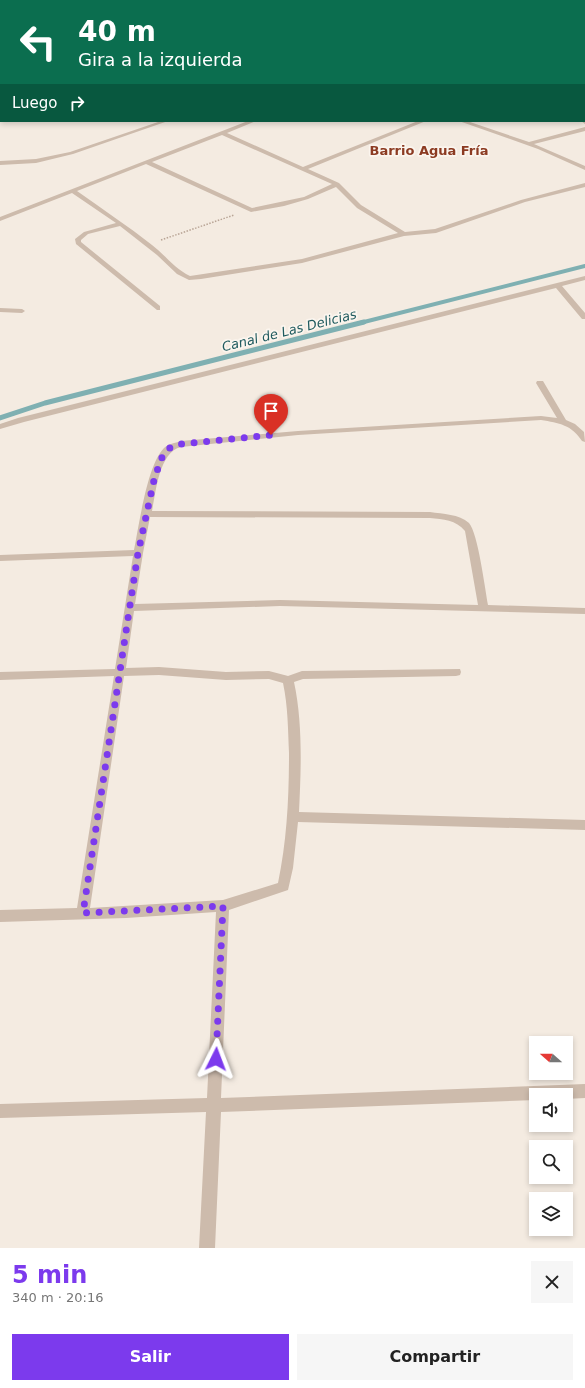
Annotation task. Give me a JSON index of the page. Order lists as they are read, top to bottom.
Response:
{
  "districts": ["Barrio Agua Fría"],
  "water": ["Canal de Las Delicias"],
  "north": "left",
  "page": {
    "turn": ["40 m", "Gira a la izquierda"],
    "then": "Luego",
    "heading": ["5 min", "340 m · 20:16"],
    "buttons": ["Salir", "Compartir"]
  }
}
